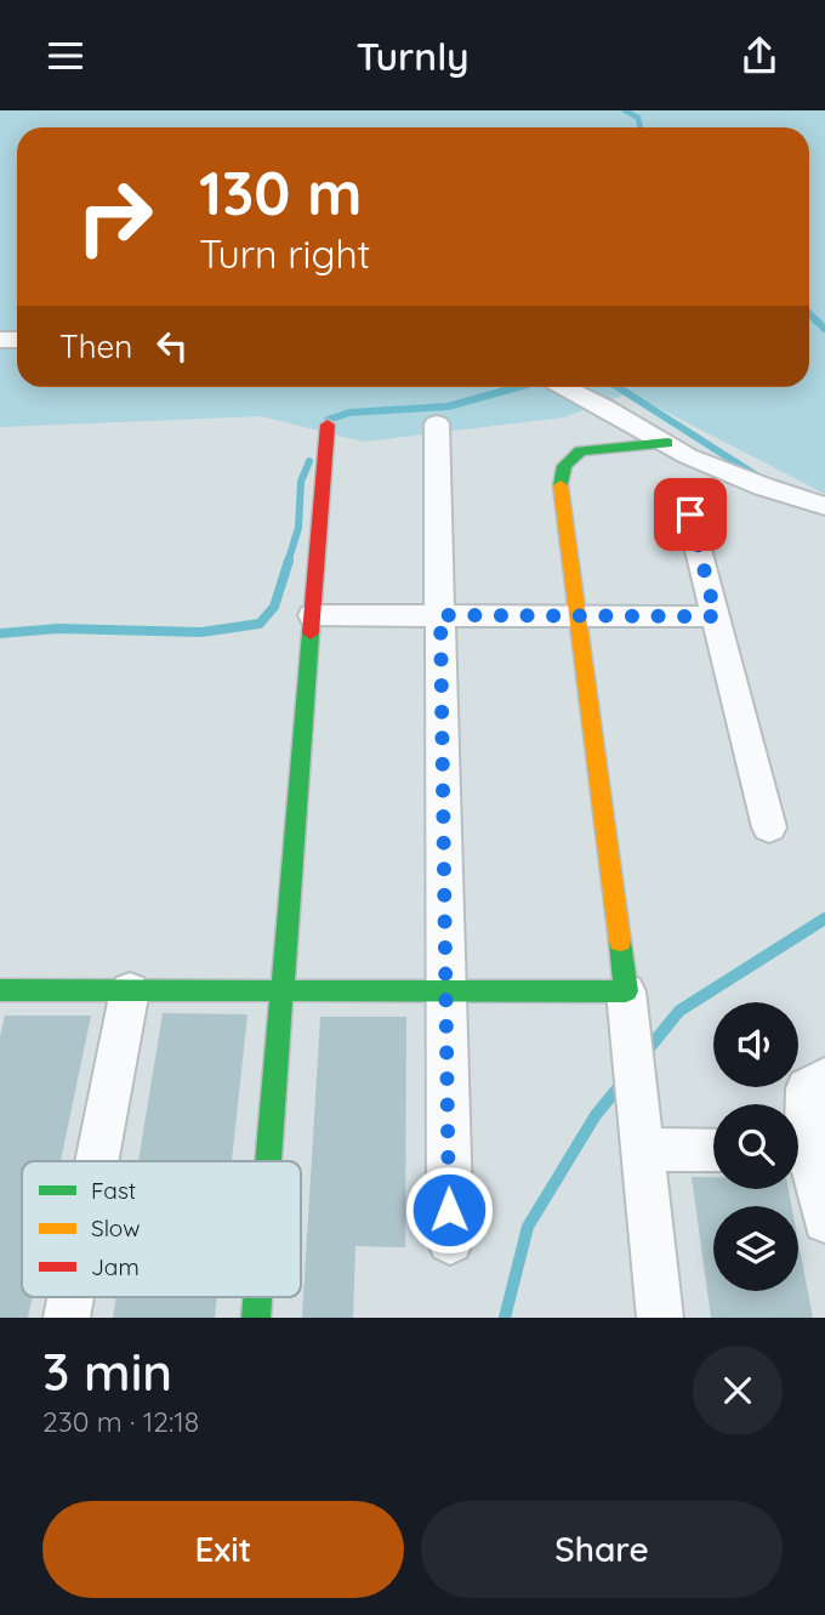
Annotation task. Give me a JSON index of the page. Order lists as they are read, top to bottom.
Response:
{
  "legend": ["Fast", "Slow", "Jam"],
  "page": {
    "header": "Turnly",
    "turn": ["130 m", "Turn right"],
    "then": "Then",
    "heading": ["3 min", "230 m · 12:18"],
    "buttons": ["Exit", "Share"]
  }
}
